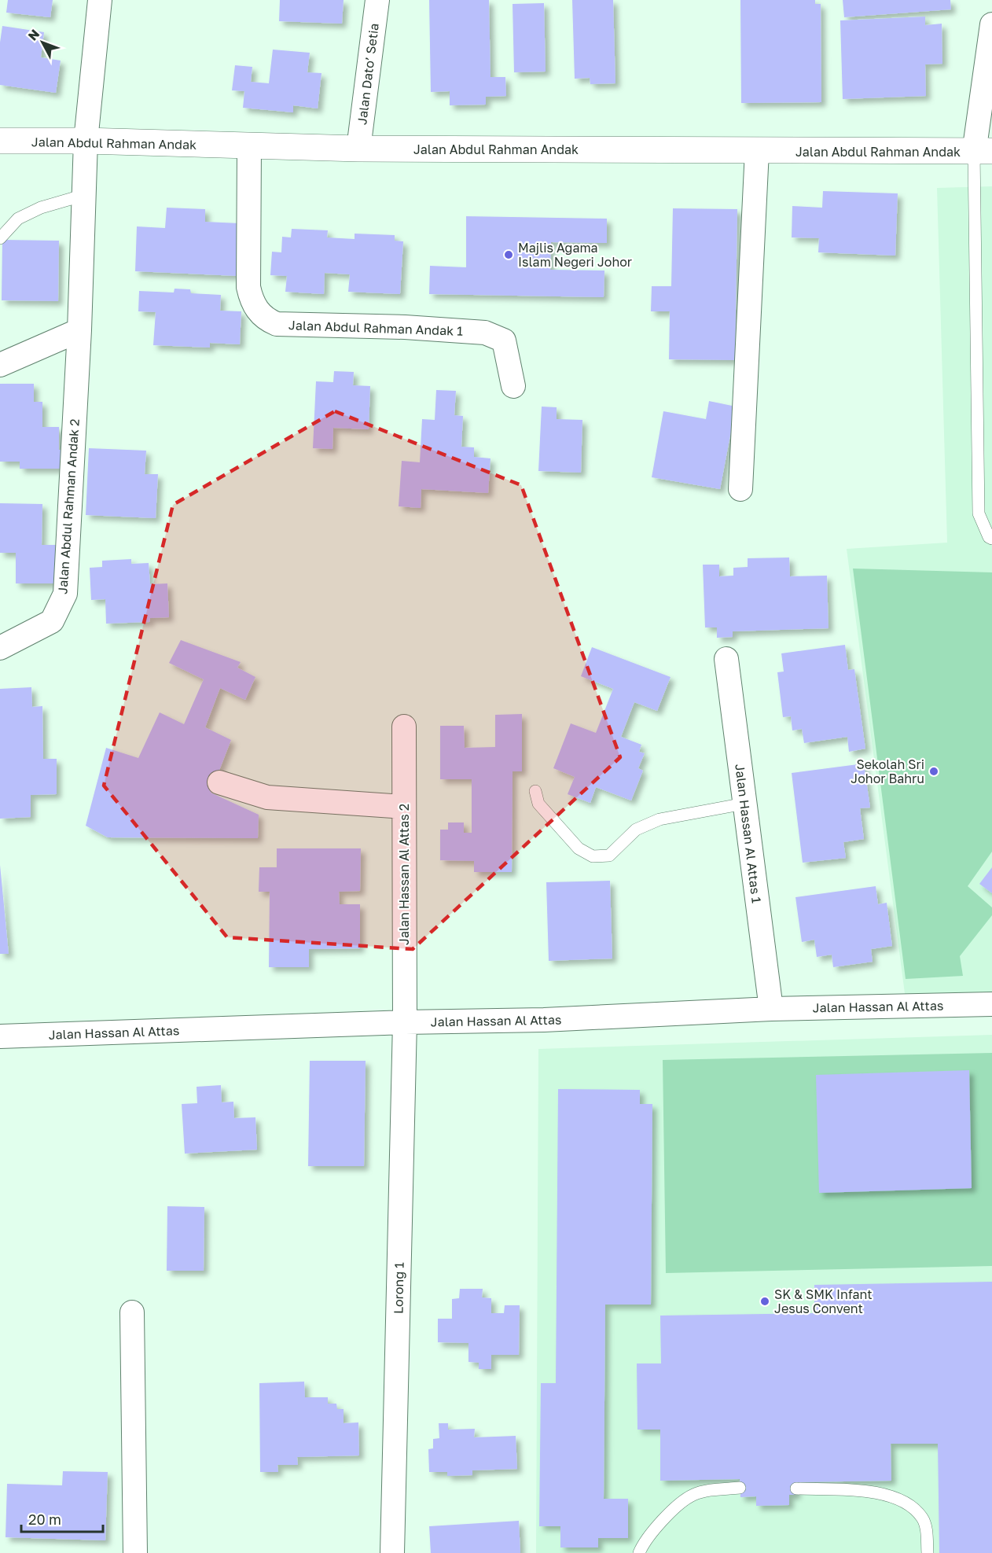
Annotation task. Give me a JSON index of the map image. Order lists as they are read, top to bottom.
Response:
{
  "streets": {
    "street": [
      "Jalan Dato’ Setia",
      "Jalan Abdul Rahman Andak",
      "Jalan Abdul Rahman Andak 1",
      "Jalan Abdul Rahman Andak 2",
      "Jalan Hassan Al Attas 1",
      "Jalan Hassan Al Attas 2",
      "Jalan Hassan Al Attas",
      "Lorong 1"
    ]
  },
  "crossings": [
    ["Jalan Dato’ Setia", "Jalan Abdul Rahman Andak"],
    ["Jalan Abdul Rahman Andak", "Jalan Abdul Rahman Andak 1"],
    ["Jalan Abdul Rahman Andak", "Jalan Abdul Rahman Andak 2"],
    ["Jalan Hassan Al Attas 1", "Jalan Hassan Al Attas"],
    ["Jalan Hassan Al Attas 2", "Jalan Hassan Al Attas"],
    ["Jalan Hassan Al Attas 2", "Lorong 1"],
    ["Jalan Hassan Al Attas", "Lorong 1"]
  ],
  "places": ["Majlis Agama Islam Negeri Johor", "Sekolah Sri Johor Bahru", "SK & SMK Infant Jesus Convent"],
  "scale_bar": "20 m",
  "north": "top left"
}
